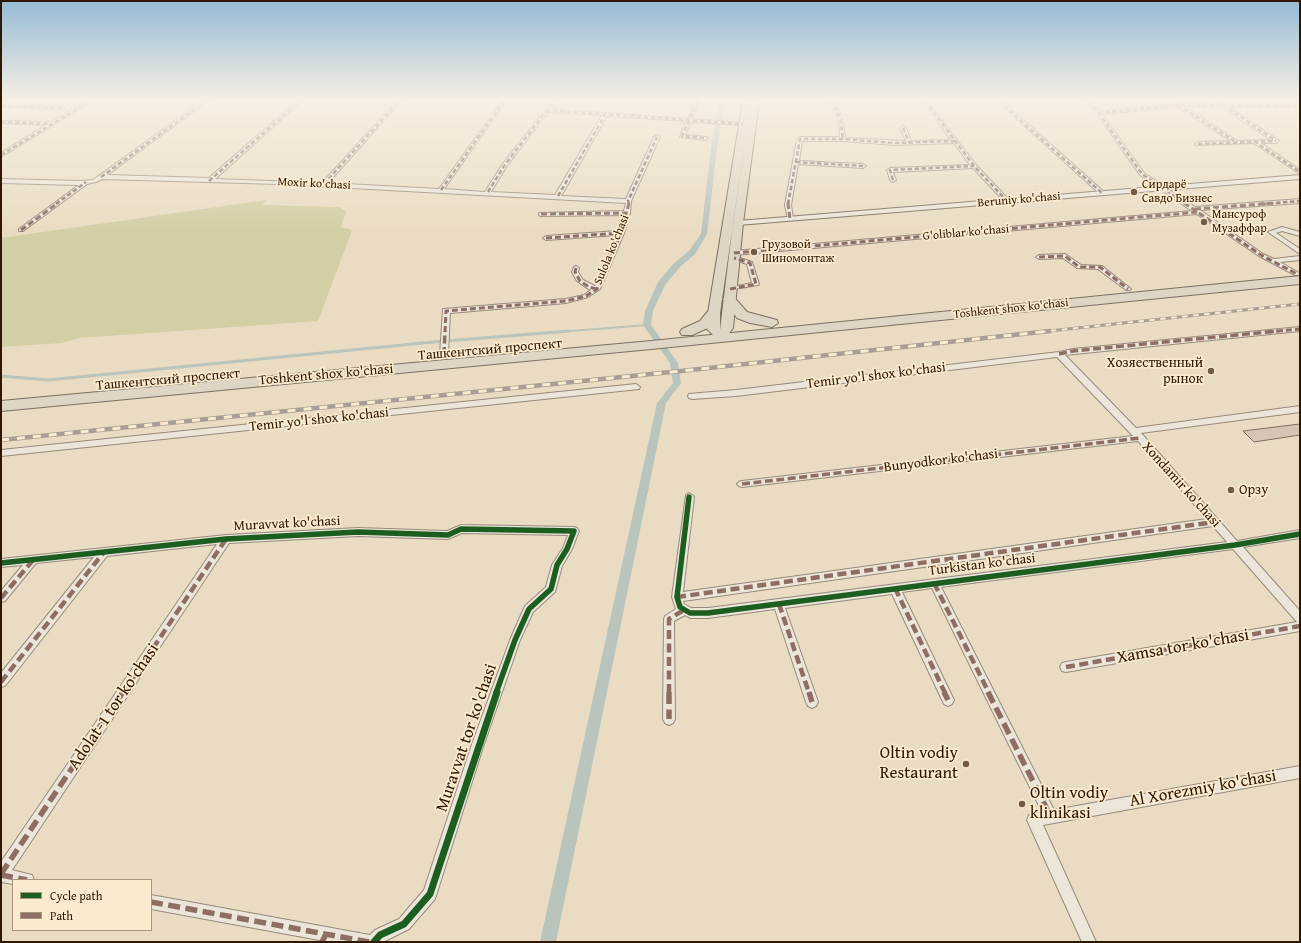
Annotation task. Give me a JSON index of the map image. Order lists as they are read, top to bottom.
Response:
{
  "streets": {
    "highway": ["Toshkent shox ko'chasi", "Ташкентский проспект"],
    "street": [
      "Moxir ko'chasi",
      "Beruniy ko'chasi",
      "G'oliblar ko'chasi",
      "Sulola ko'chasi",
      "Temir yo'l shox ko'chasi",
      "Bunyodkor ko'chasi",
      "Xondamir ko'chasi",
      "Muravvat ko'chasi",
      "Turkistan ko'chasi",
      "Xamsa tor ko'chasi",
      "Adolat-1 tor ko'chasi",
      "Muravvat tor ko'chasi",
      "Al Xorezmiy ko'chasi"
    ]
  },
  "crossings": [
    ["Moxir ko'chasi", "Sulola ko'chasi"],
    ["Sulola ko'chasi", "Ташкентский проспект"],
    ["Toshkent shox ko'chasi", "Ташкентский проспект"],
    ["Temir yo'l shox ko'chasi", "Xondamir ko'chasi"],
    ["Bunyodkor ko'chasi", "Xondamir ko'chasi"],
    ["Xondamir ko'chasi", "Turkistan ko'chasi"],
    ["Muravvat ko'chasi", "Adolat-1 tor ko'chasi"],
    ["Muravvat ko'chasi", "Muravvat tor ko'chasi"]
  ],
  "places": [
    "Сирдарё Савдо Бизнес",
    "Мансуроф Музаффар",
    "Грузовой Шиномонтаж",
    "Хозяественный рынок",
    "Орзу",
    "Oltin vodiy Restaurant",
    "Oltin vodiy klinikasi"
  ],
  "legend": ["Cycle path", "Path"]
}
